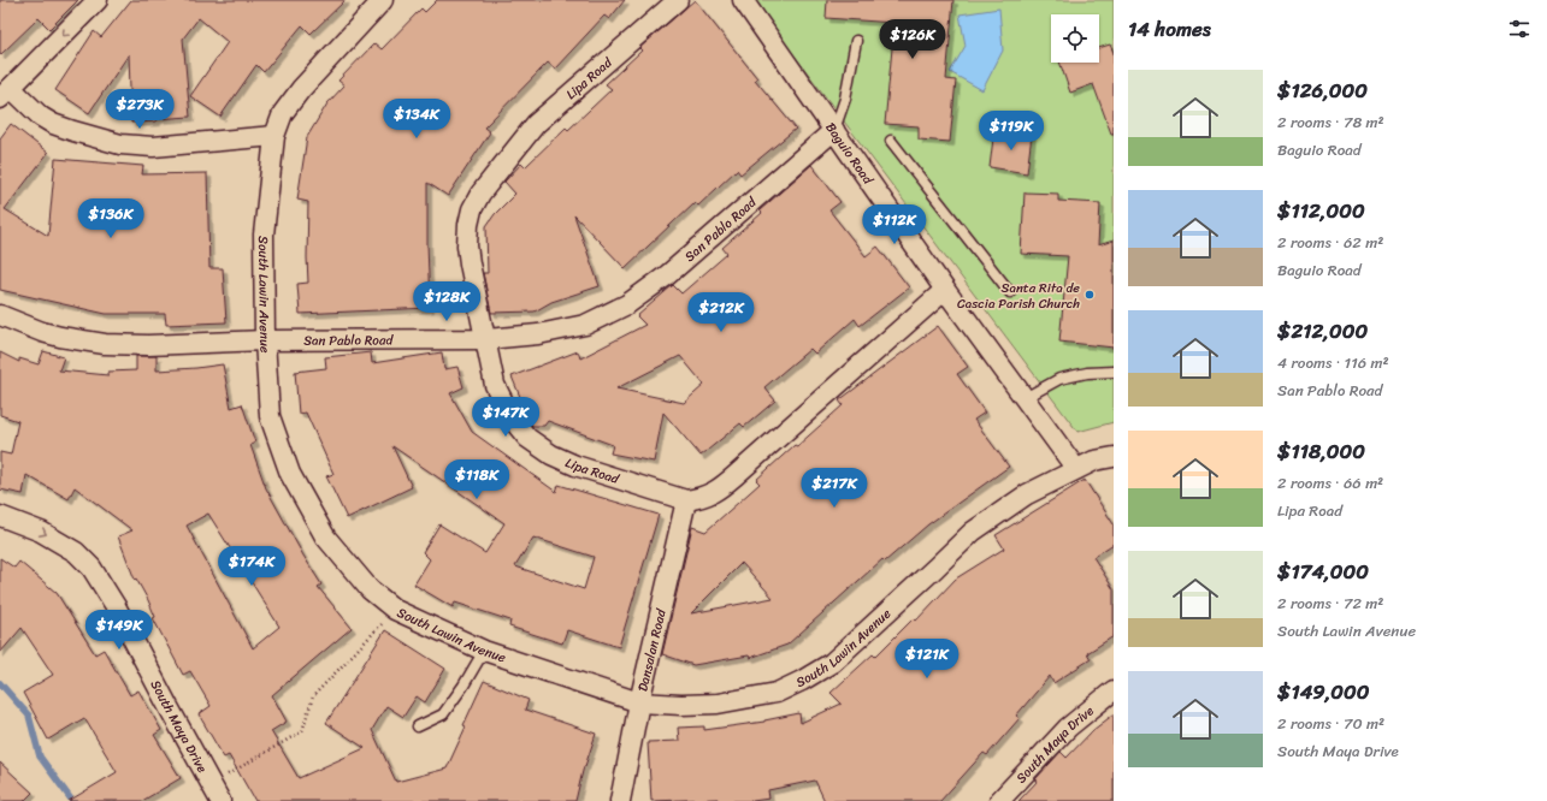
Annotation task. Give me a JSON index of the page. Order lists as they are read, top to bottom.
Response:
{
  "streets": {
    "street": [
      "Lipa Road",
      "Baguio Road",
      "San Pablo Road",
      "South Lawin Avenue",
      "Dansalan Road",
      "South Maya Drive"
    ]
  },
  "crossings": [
    ["Lipa Road", "San Pablo Road"],
    ["Lipa Road", "Dansalan Road"],
    ["Baguio Road", "San Pablo Road"],
    ["Baguio Road", "South Lawin Avenue"],
    ["San Pablo Road", "South Lawin Avenue"],
    ["South Lawin Avenue", "Dansalan Road"]
  ],
  "one_way": ["South Maya Drive"],
  "places": ["Santa Rita de Cascia Parish Church"],
  "page": {
    "heading": "14 homes",
    "price": [
      "$126K",
      "$273K",
      "$134K",
      "$119K",
      "$136K",
      "$112K",
      "$128K",
      "$212K",
      "$147K",
      "$118K",
      "$217K",
      "$174K",
      "$149K",
      "$121K"
    ],
    "list": [
      {
        "name": "$126,000",
        "note": "2 rooms · 78 m² · Baguio Road"
      },
      {
        "name": "$112,000",
        "note": "2 rooms · 62 m² · Baguio Road"
      },
      {
        "name": "$212,000",
        "note": "4 rooms · 116 m² · San Pablo Road"
      },
      {
        "name": "$118,000",
        "note": "2 rooms · 66 m² · Lipa Road"
      },
      {
        "name": "$174,000",
        "note": "2 rooms · 72 m² · South Lawin Avenue"
      },
      {
        "name": "$149,000",
        "note": "2 rooms · 70 m² · South Maya Drive"
      }
    ]
  }
}
